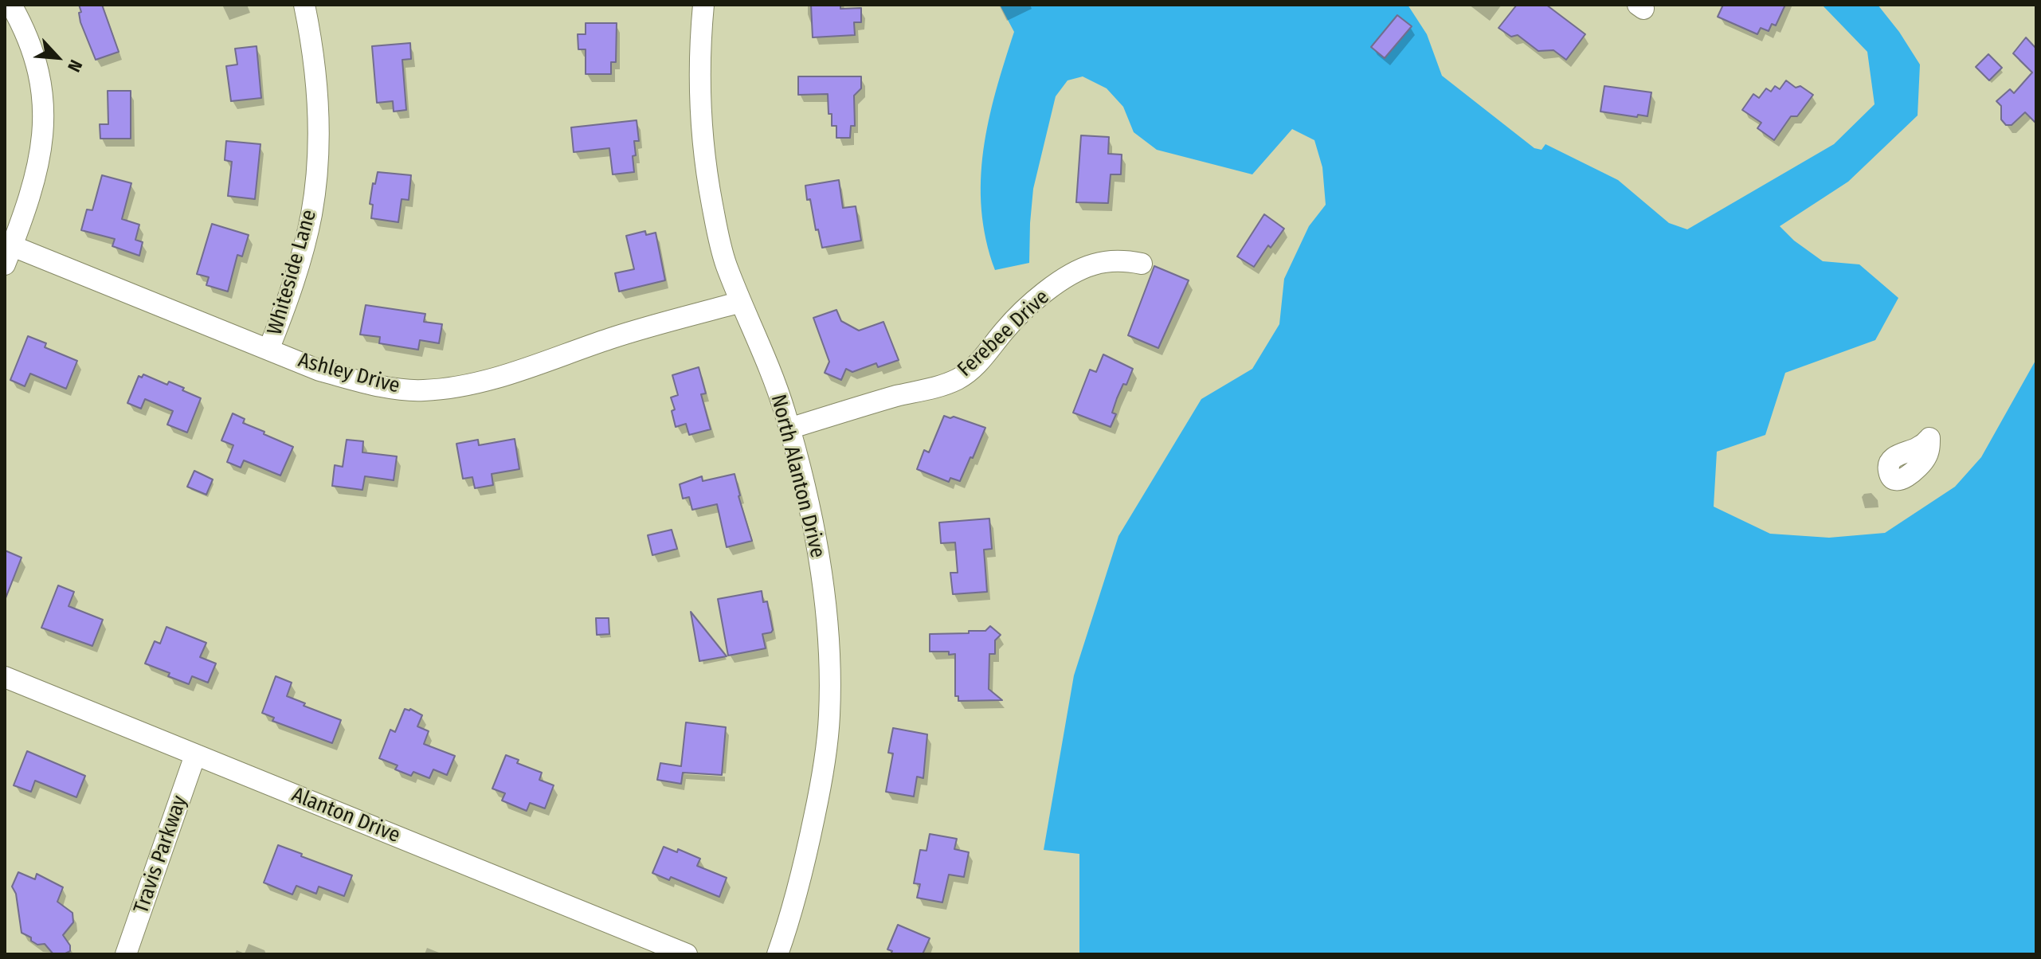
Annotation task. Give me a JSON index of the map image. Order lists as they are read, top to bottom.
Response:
{
  "streets": {
    "street": [
      "Whiteside Lane",
      "Ferebee Drive",
      "Ashley Drive",
      "North Alanton Drive",
      "Alanton Drive",
      "Travis Parkway"
    ]
  },
  "crossings": [
    ["Whiteside Lane", "Ashley Drive"],
    ["Ferebee Drive", "North Alanton Drive"],
    ["Ashley Drive", "North Alanton Drive"],
    ["Alanton Drive", "Travis Parkway"]
  ],
  "north": "bottom right"
}
